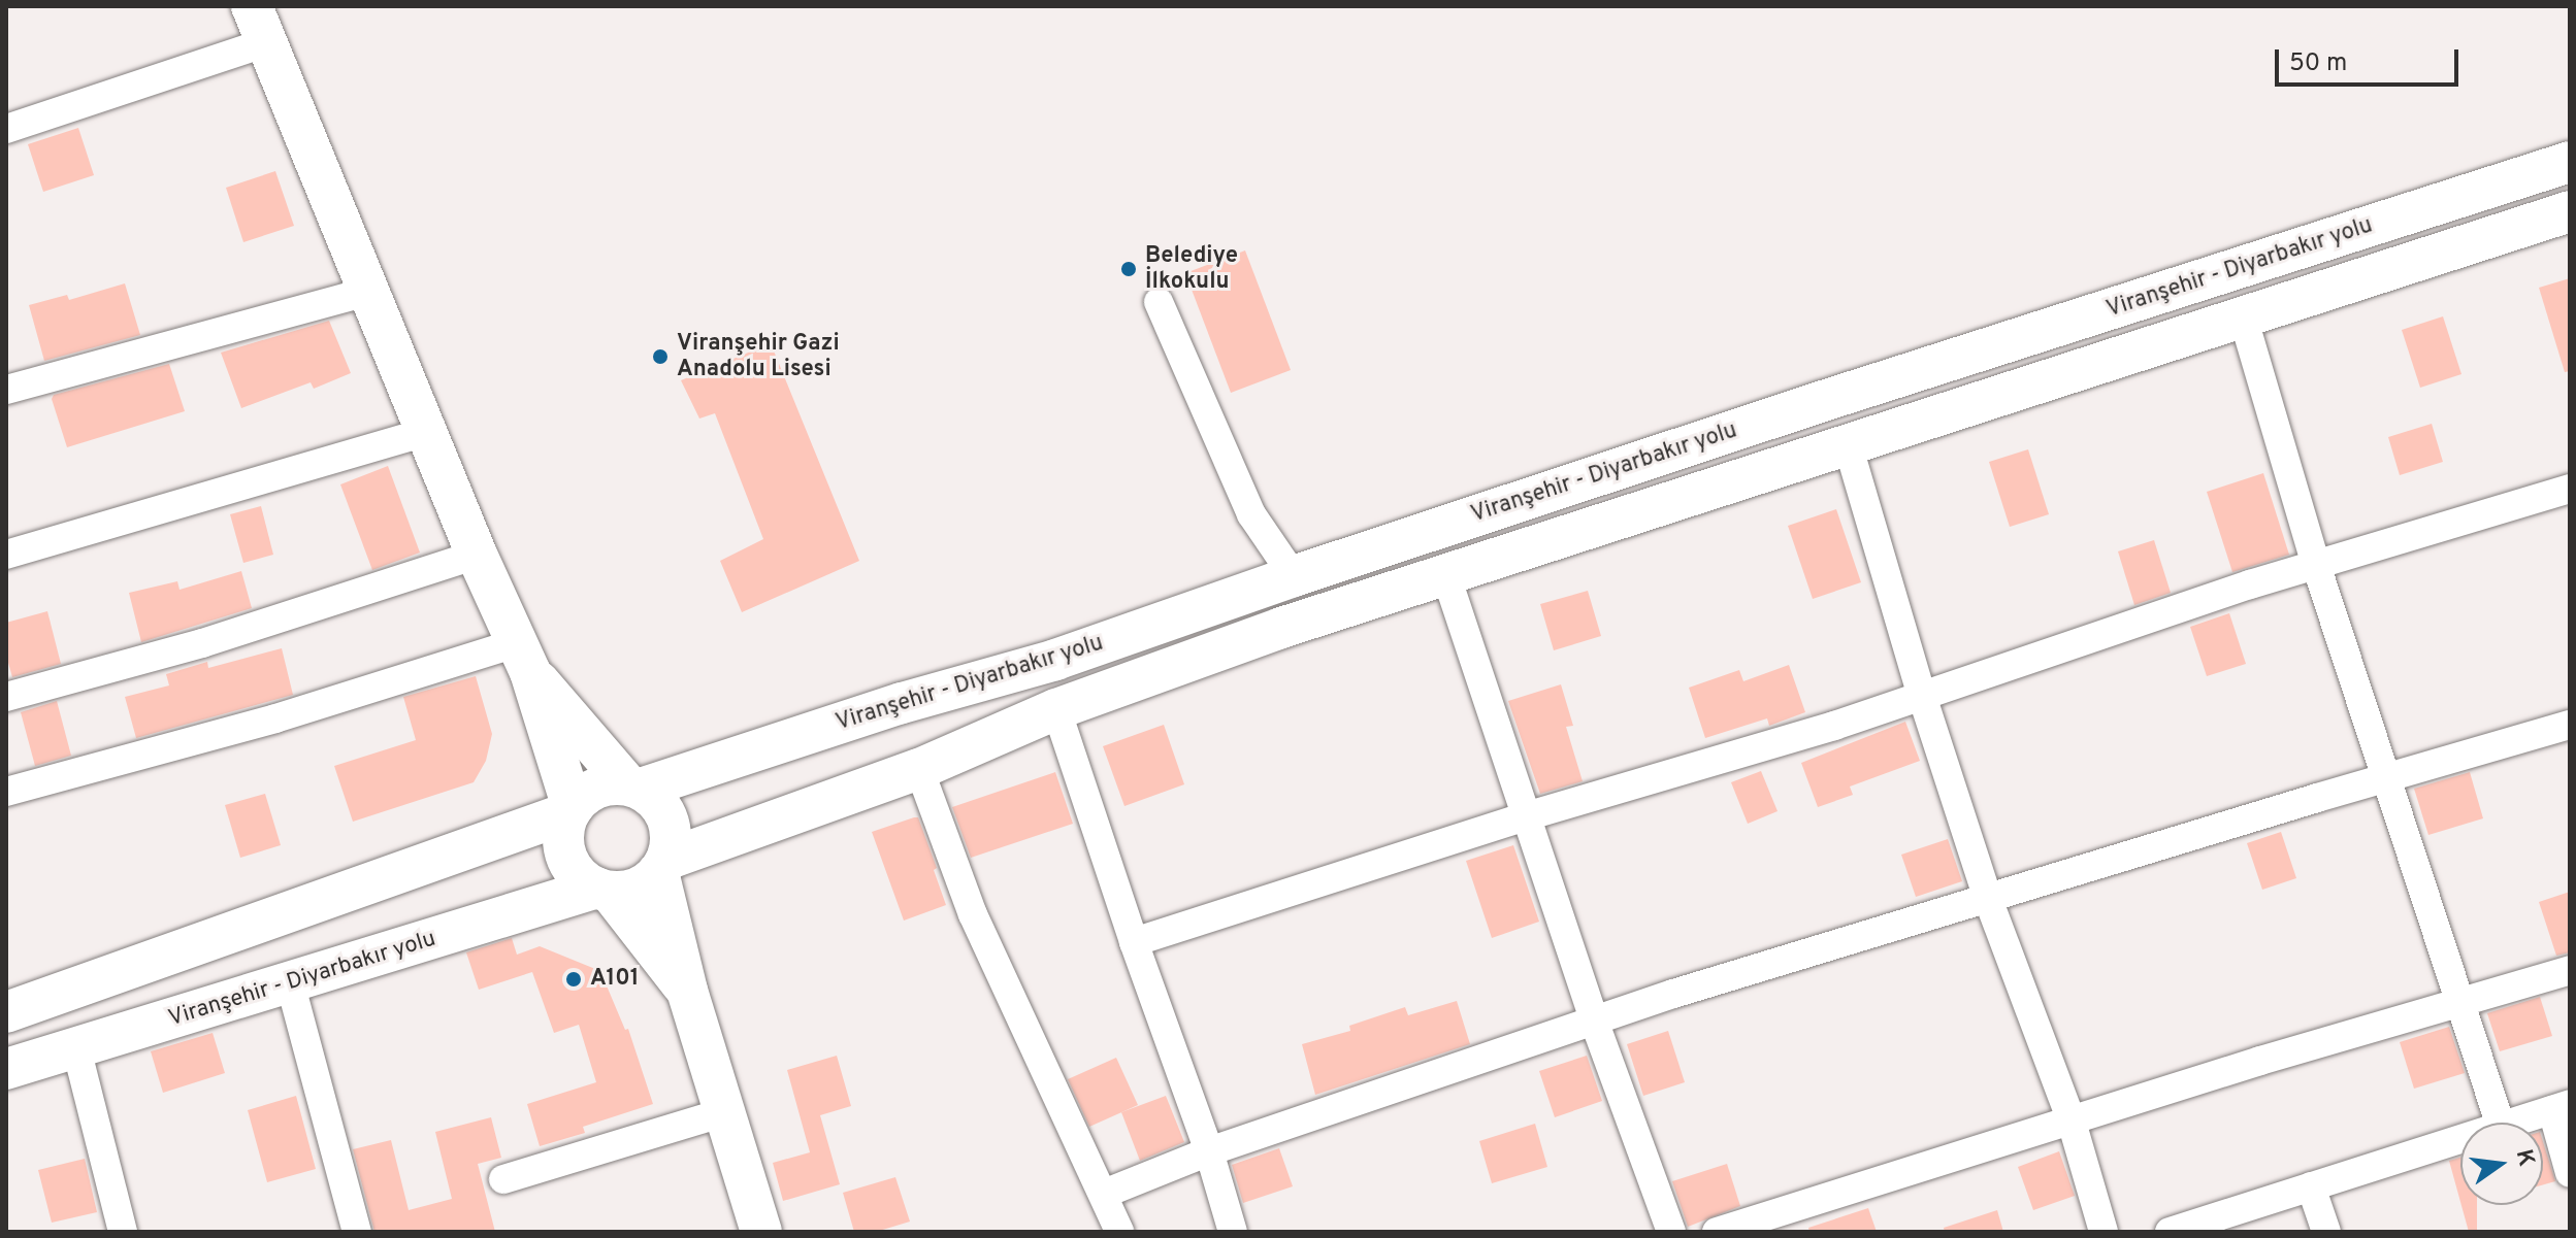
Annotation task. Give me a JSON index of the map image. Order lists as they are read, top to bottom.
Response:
{
  "streets": {
    "main road": ["Viranşehir - Diyarbakır yolu"]
  },
  "places": ["Belediye İlkokulu", "Viranşehir Gazi Anadolu Lisesi", "A101"],
  "scale_bar": "50 m",
  "north": "right"
}
